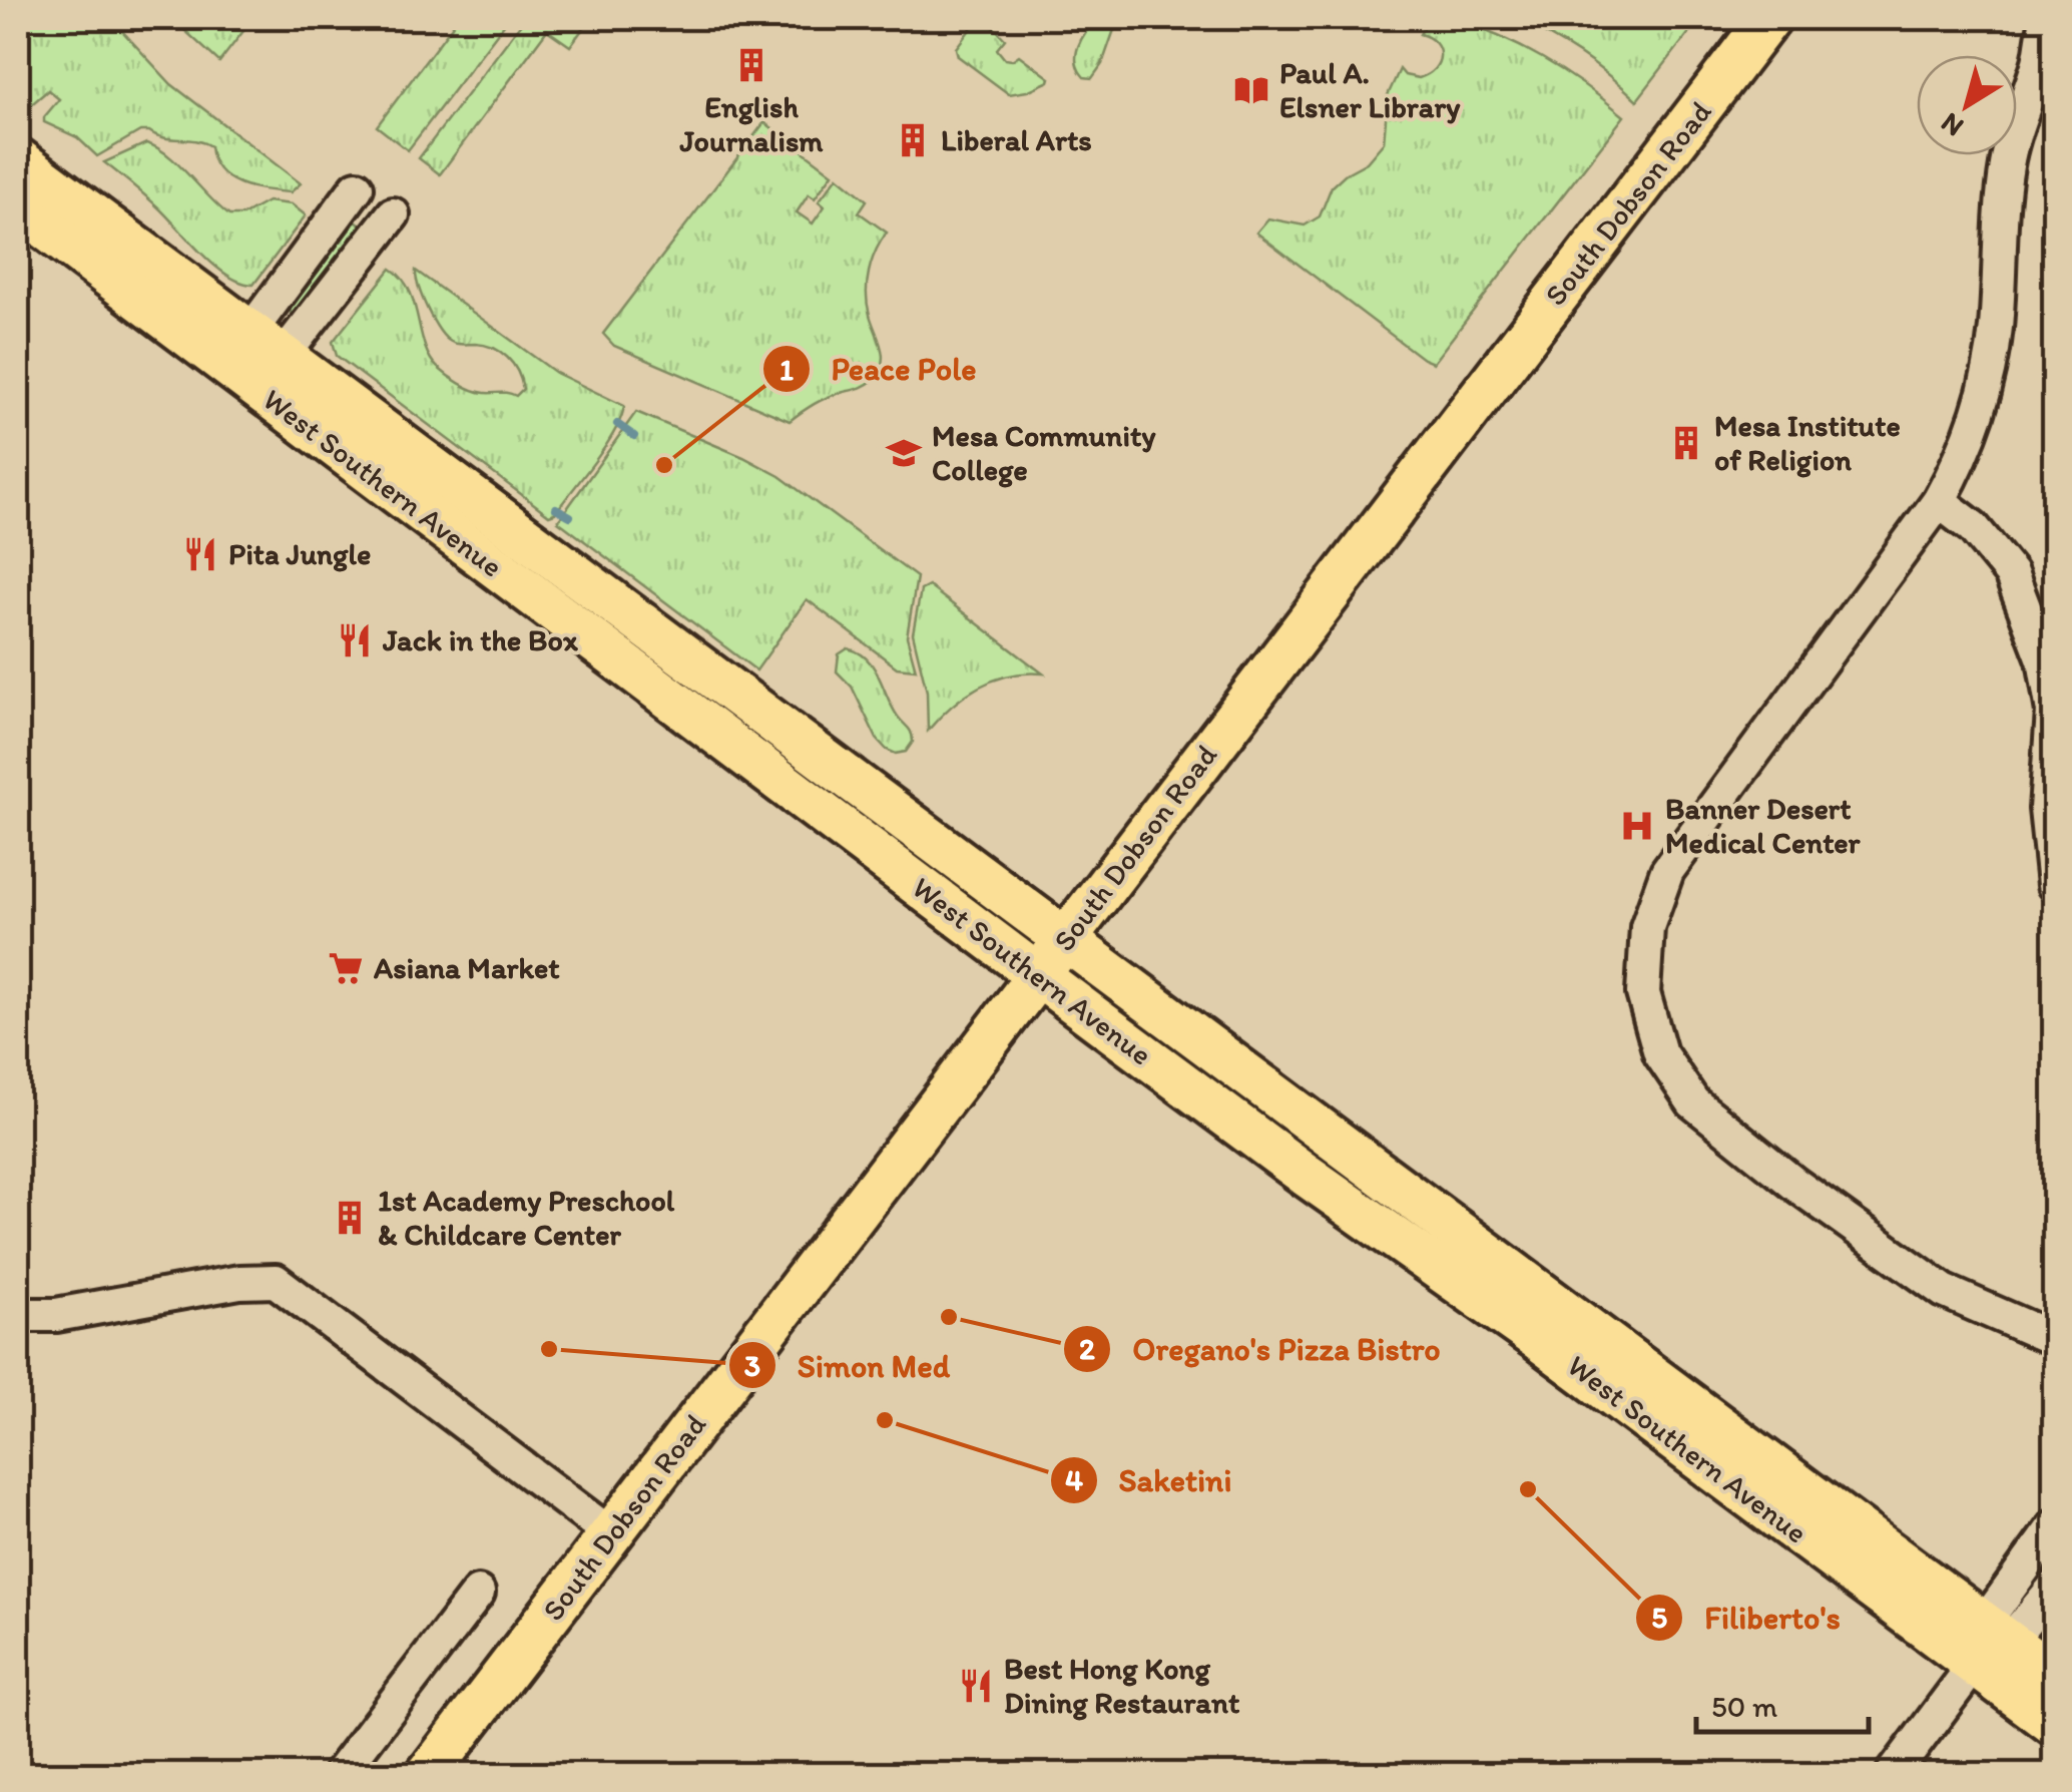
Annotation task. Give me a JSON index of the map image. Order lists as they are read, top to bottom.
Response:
{
  "streets": {
    "main road": ["South Dobson Road", "West Southern Avenue"]
  },
  "crossings": [
    ["South Dobson Road", "West Southern Avenue"]
  ],
  "places": {
    "building": [
      "English Journalism",
      "Liberal Arts",
      "Mesa Institute of Religion",
      "1st Academy Preschool & Childcare Center"
    ],
    "library": ["Paul A. Elsner Library"],
    "school or university": ["Mesa Community College"],
    "other": [
      "Peace Pole",
      "Oregano's Pizza Bistro",
      "Simon Med",
      "Saketini",
      "Filiberto's"
    ],
    "restaurant": ["Pita Jungle", "Jack in the Box", "Best Hong Kong Dining Restaurant"],
    "hospital": ["Banner Desert Medical Center"],
    "supermarket": ["Asiana Market"]
  },
  "scale_bar": "50 m",
  "north": "bottom left"
}
